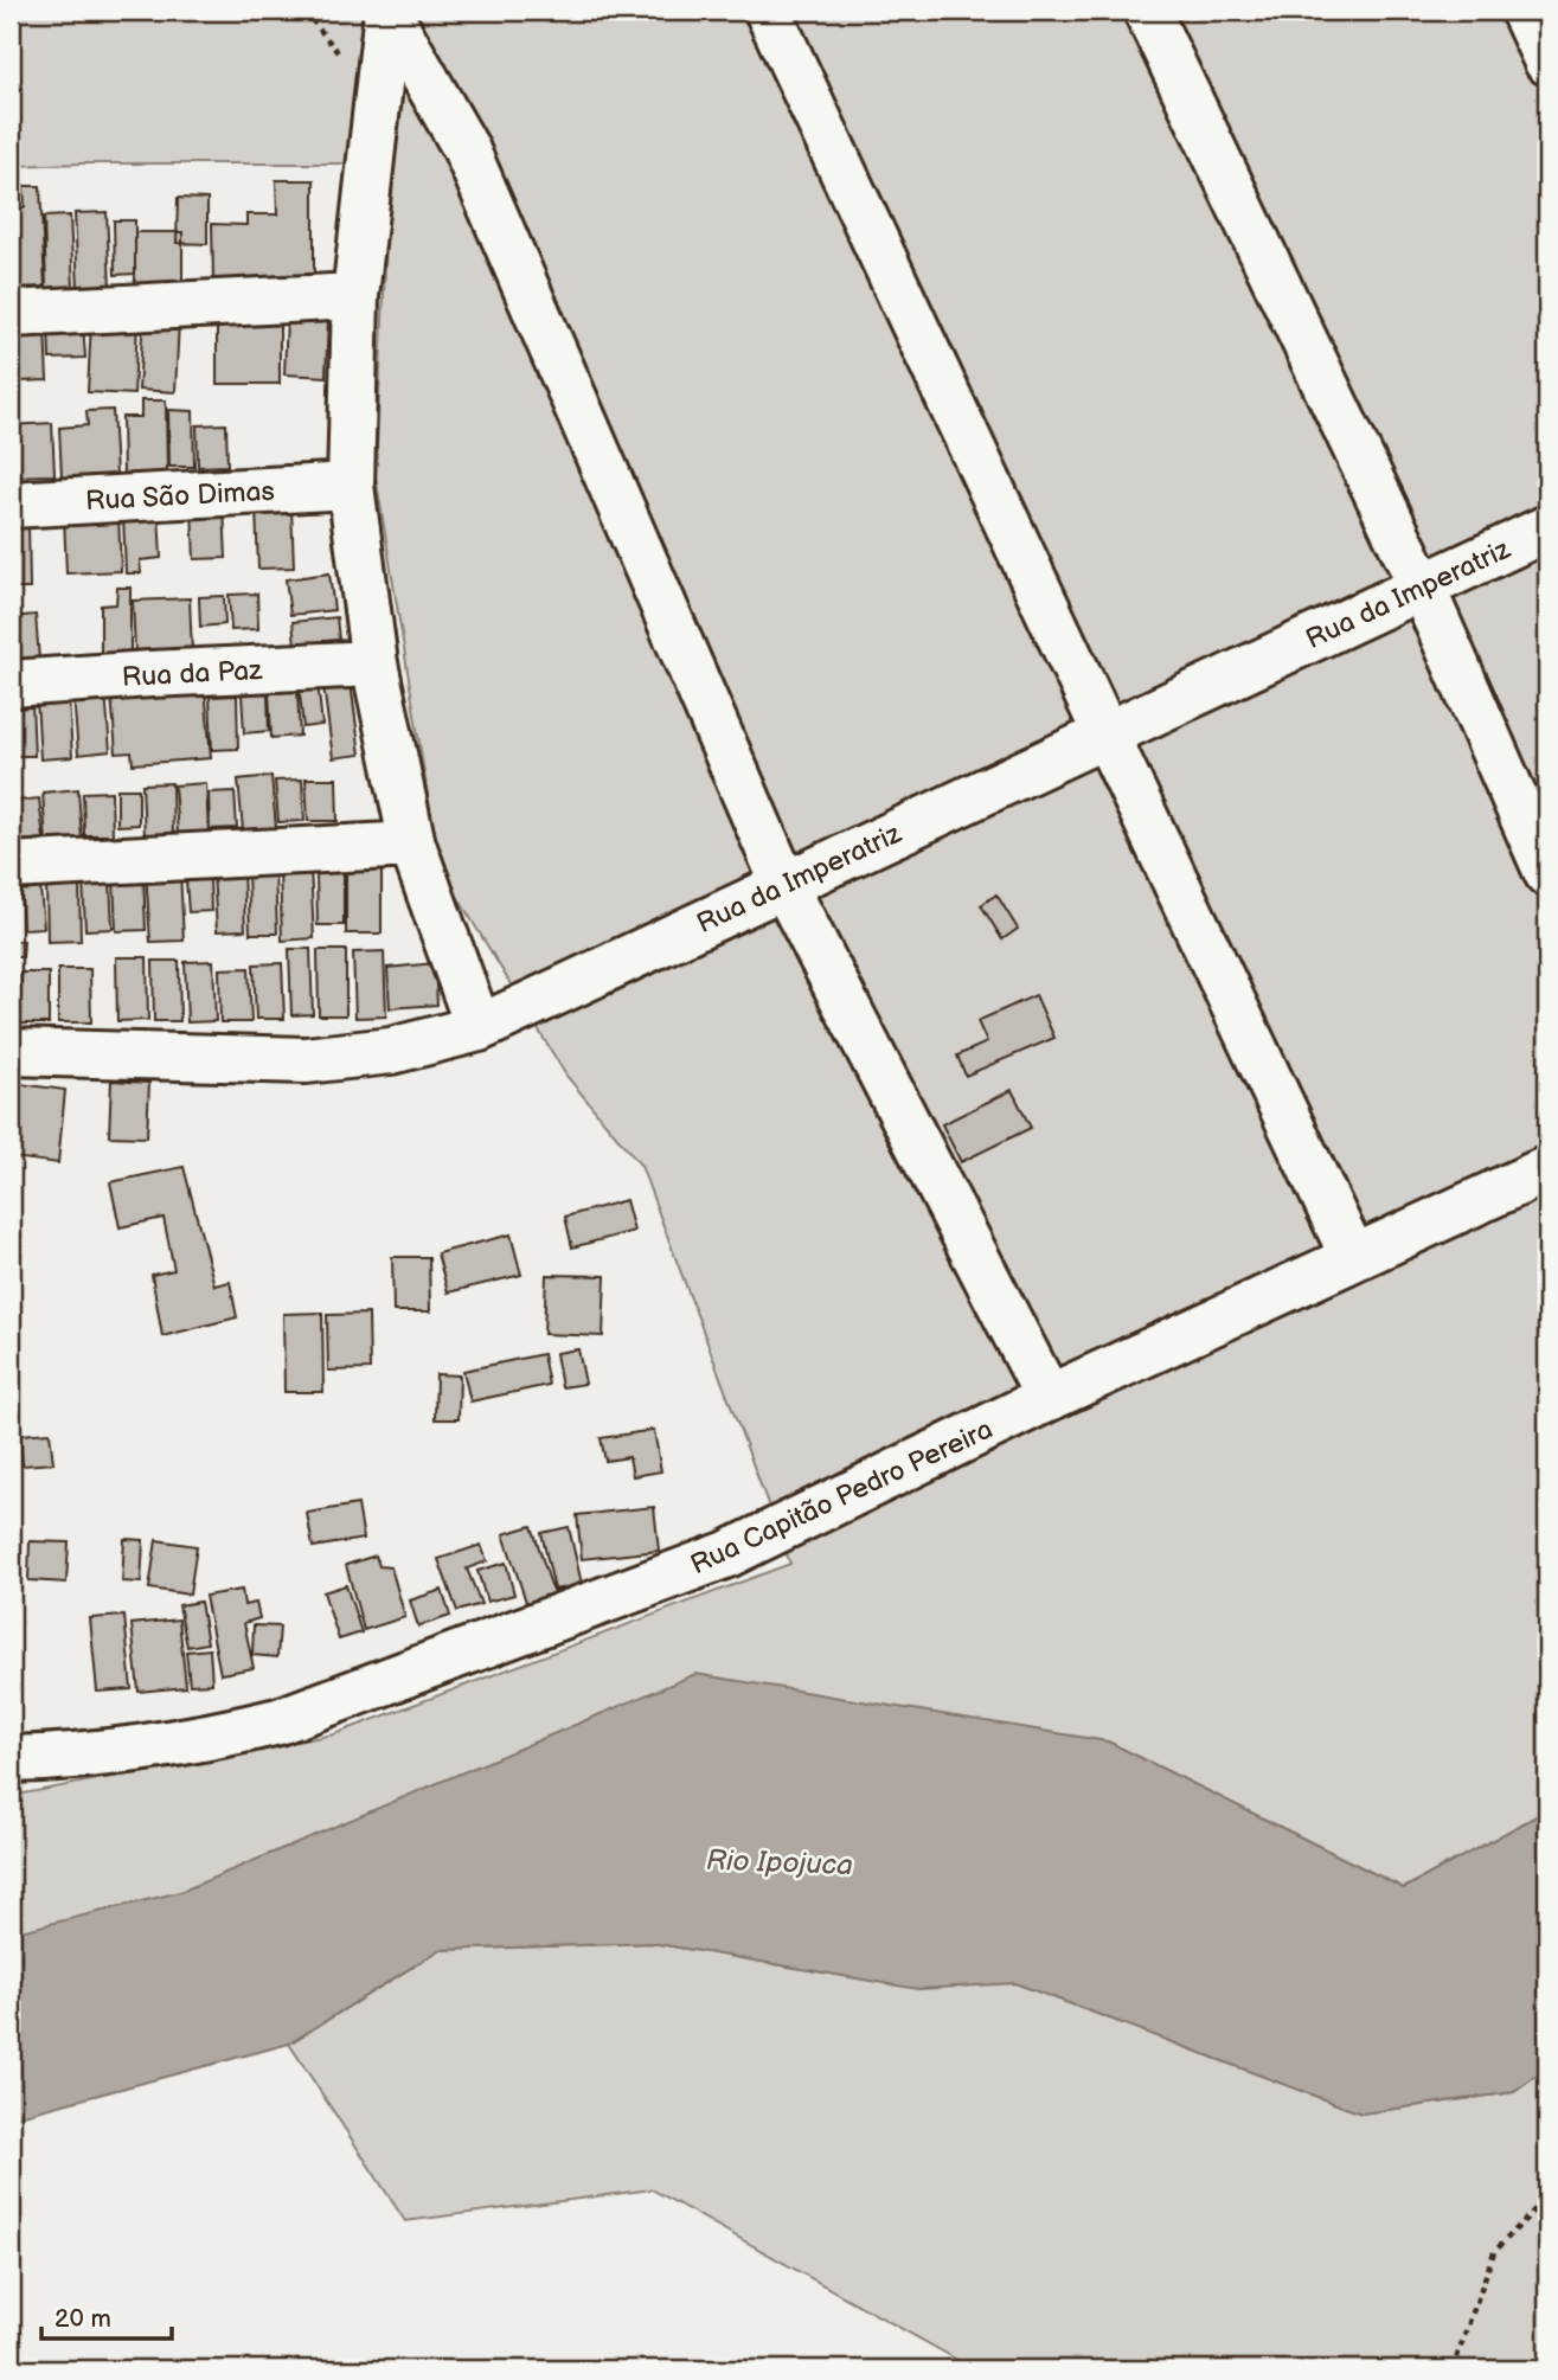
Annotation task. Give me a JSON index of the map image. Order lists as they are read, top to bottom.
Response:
{
  "streets": {
    "street": [
      "Rua São Dimas",
      "Rua da Imperatriz",
      "Rua da Paz",
      "Rua Capitão Pedro Pereira"
    ]
  },
  "water": ["Rio Ipojuca"],
  "scale_bar": "20 m"
}
